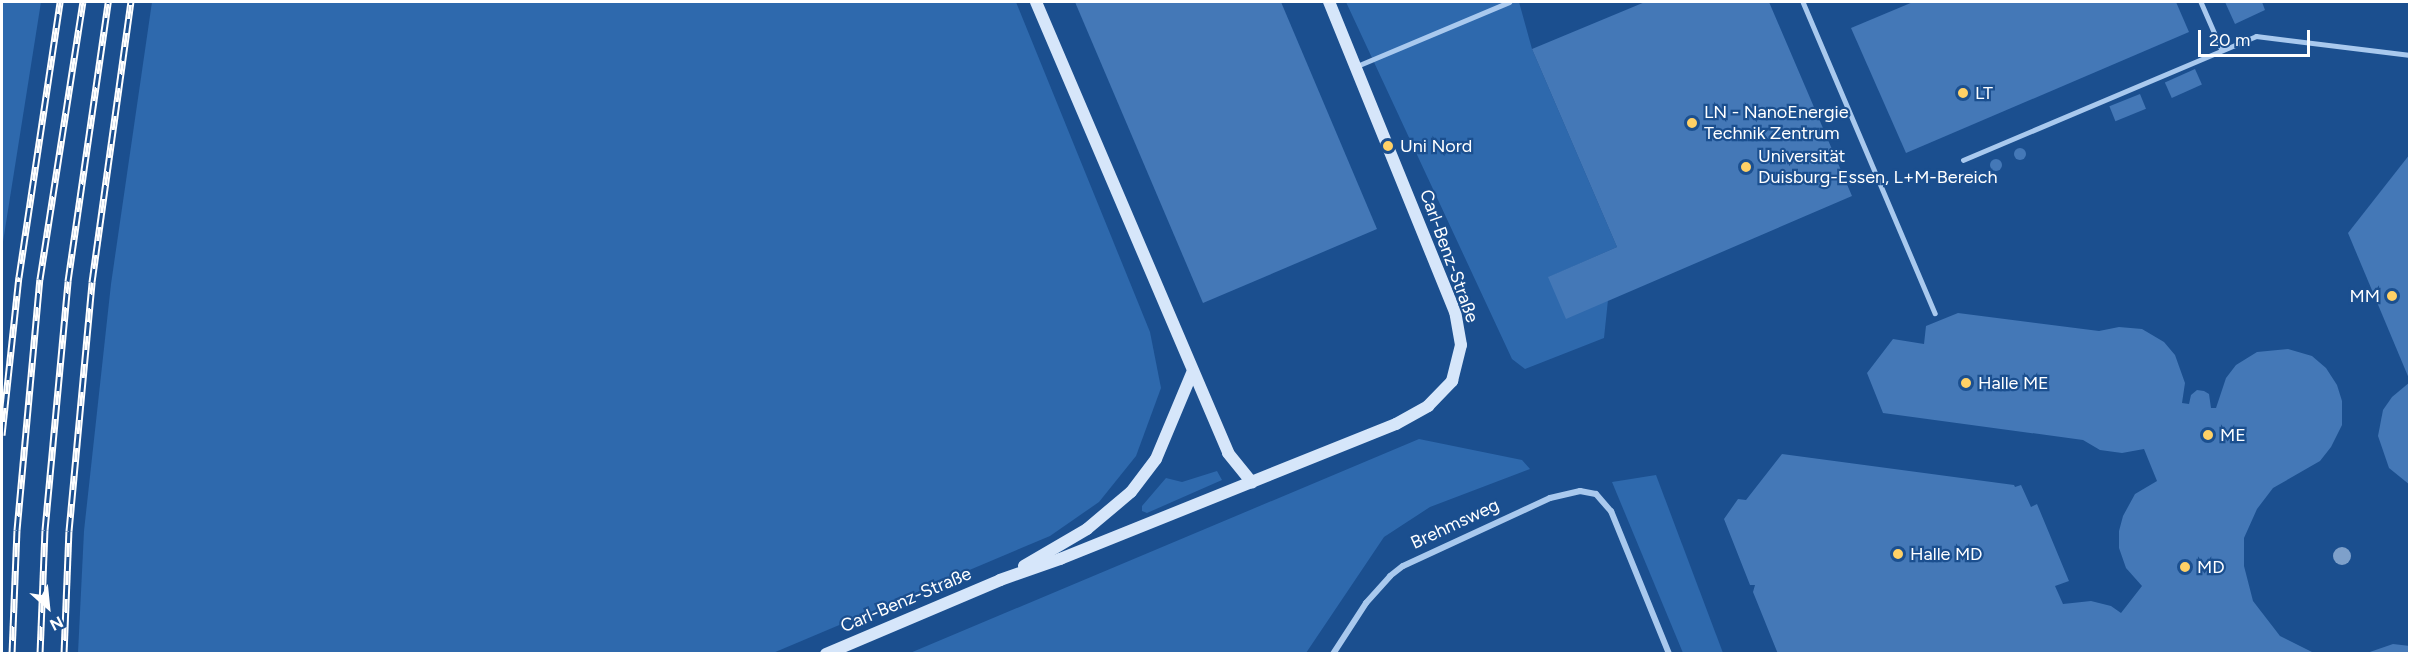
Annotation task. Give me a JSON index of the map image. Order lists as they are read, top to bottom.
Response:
{
  "streets": {
    "street": ["Carl-Benz-Straße", "Brehmsweg"]
  },
  "places": [
    "LT",
    "LN - NanoEnergie Technik Zentrum",
    "Uni Nord",
    "Universität Duisburg-Essen, L+M-Bereich",
    "MM",
    "Halle ME",
    "ME",
    "Halle MD",
    "MD"
  ],
  "scale_bar": "20 m",
  "north": "bottom right"
}
